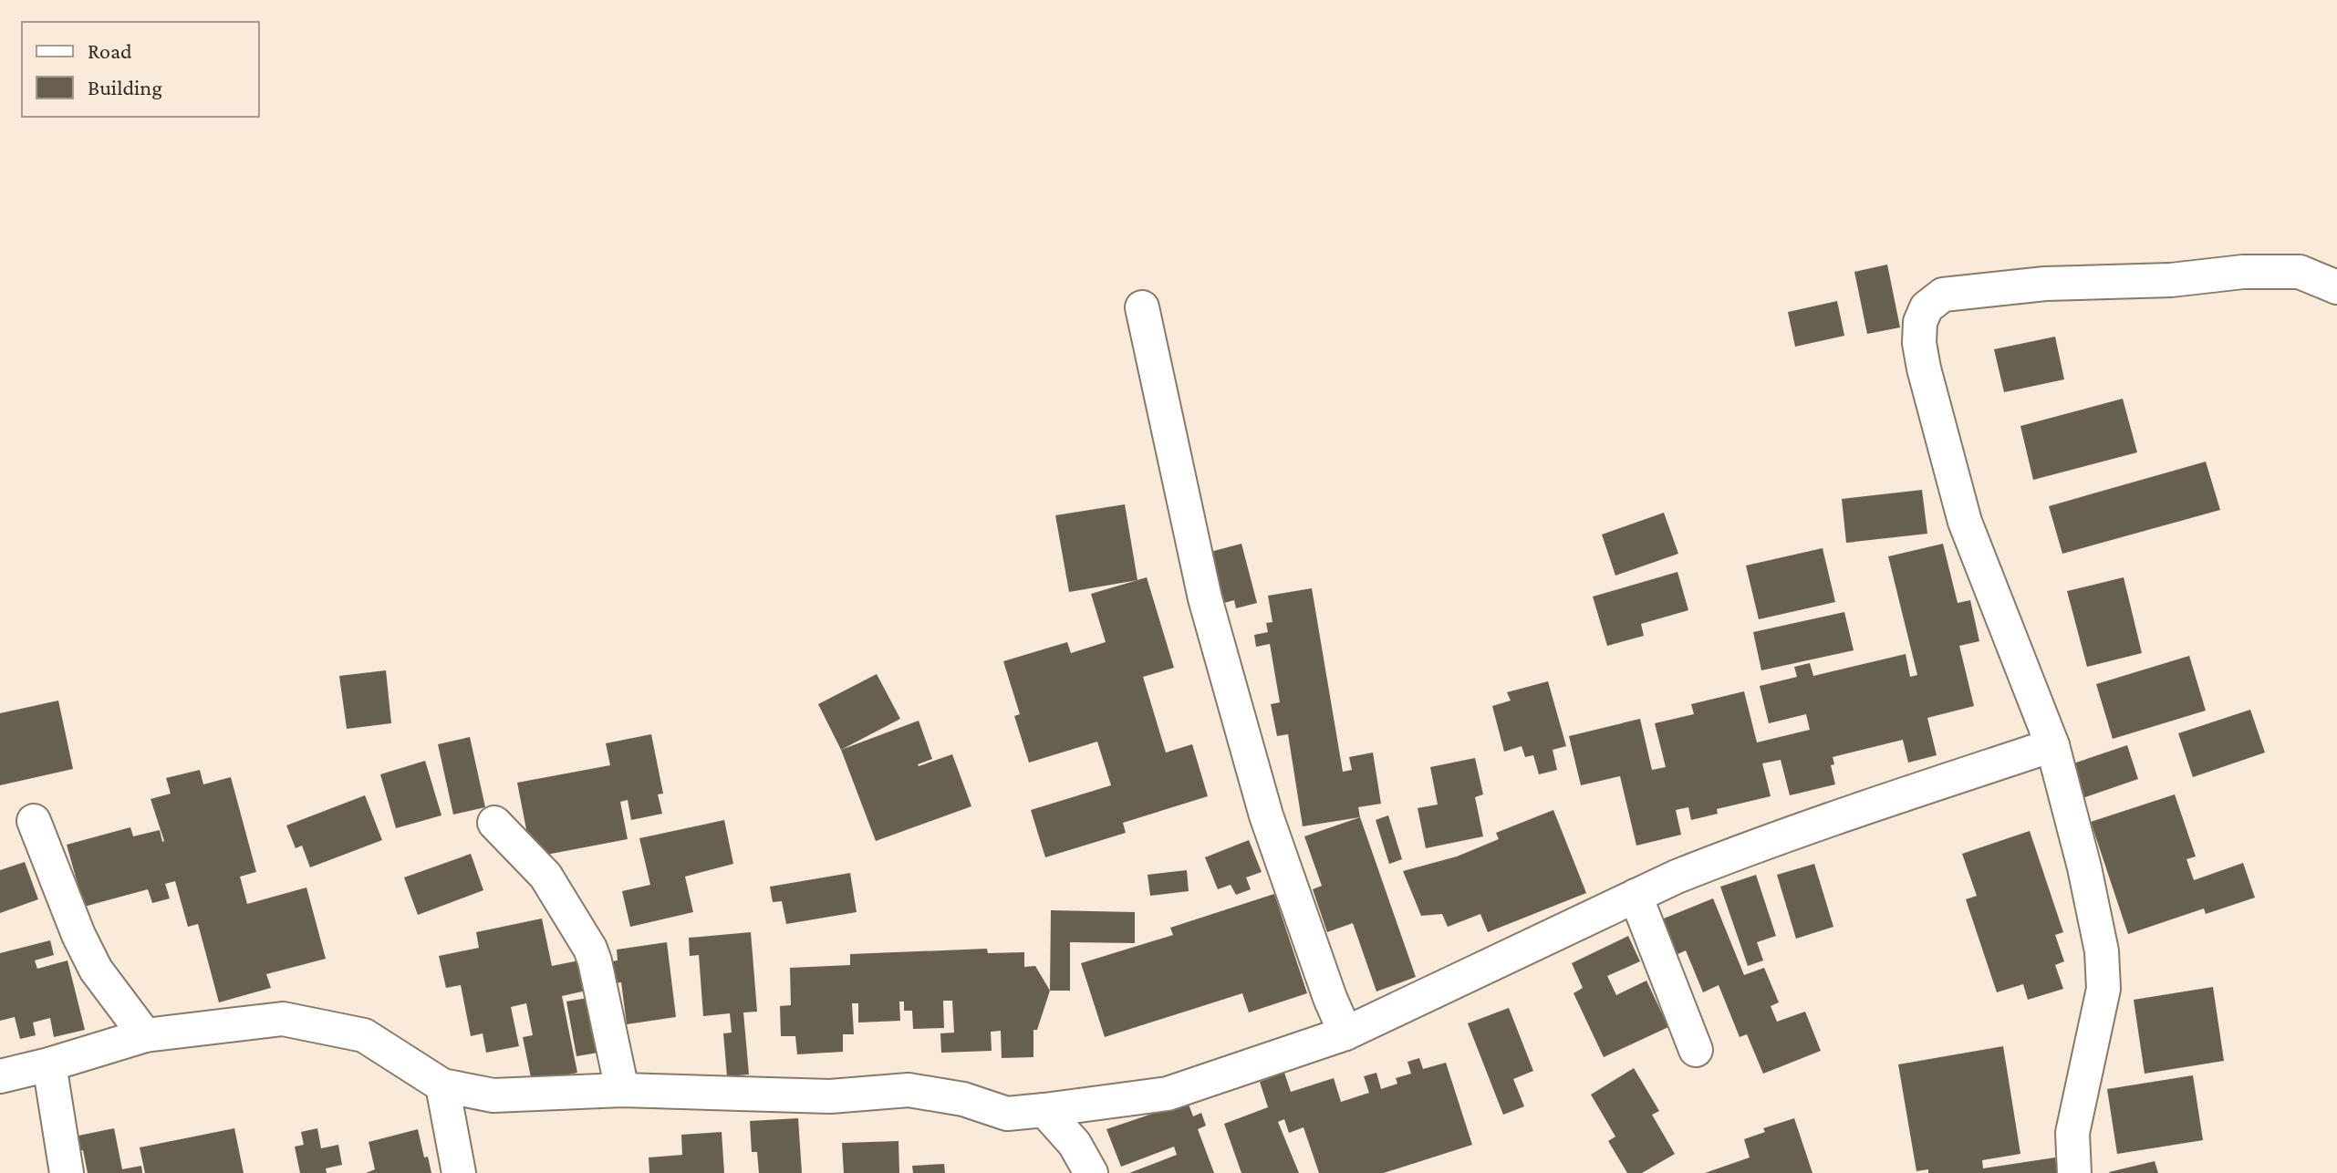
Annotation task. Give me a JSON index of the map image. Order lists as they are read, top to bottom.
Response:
{
  "legend": ["Road", "Building"]
}
